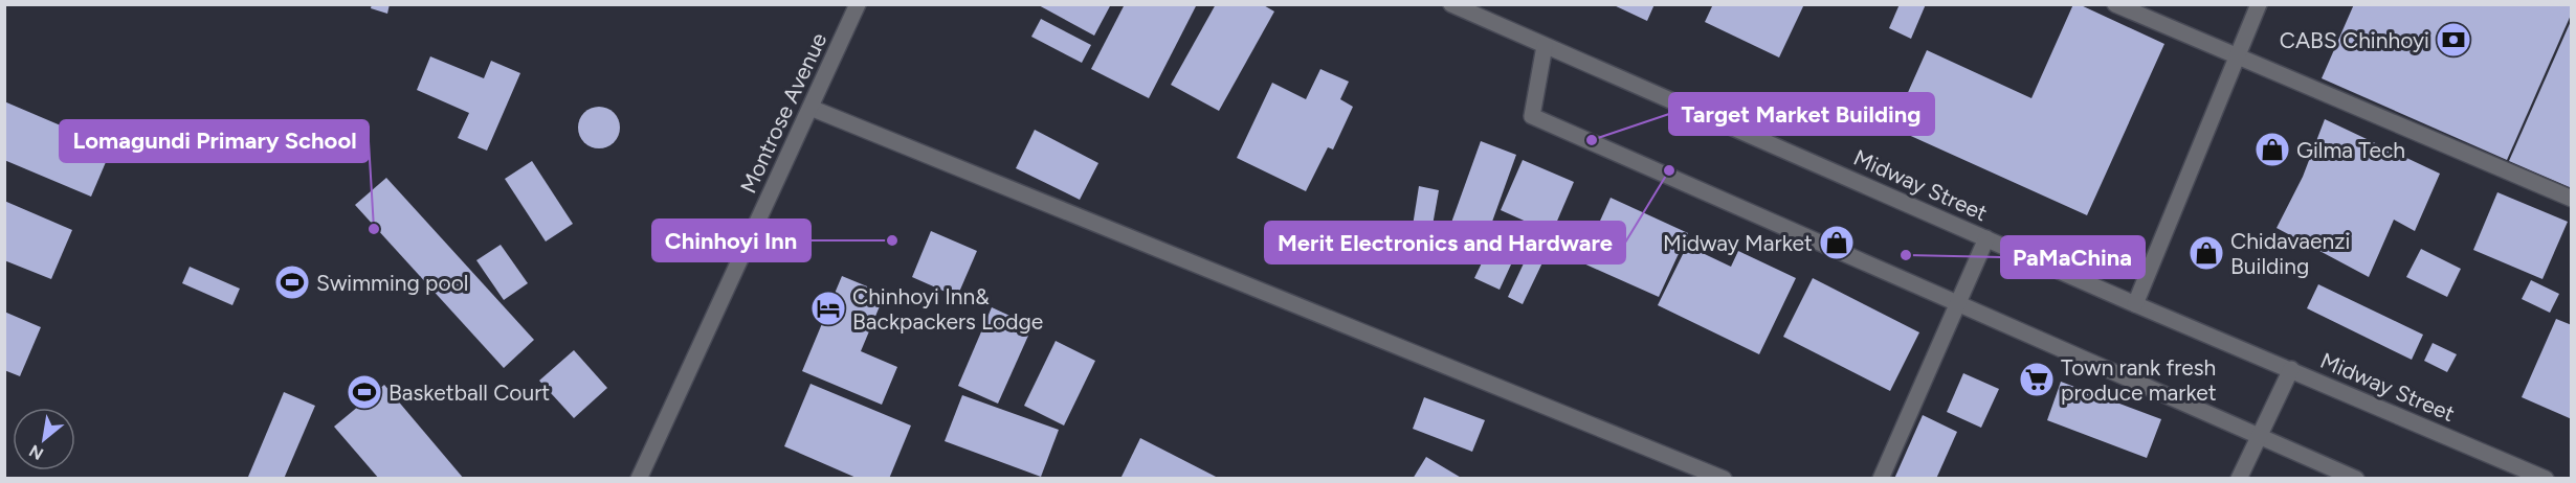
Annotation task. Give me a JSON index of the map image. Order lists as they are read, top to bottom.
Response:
{
  "streets": {
    "street": ["Montrose Avenue", "Midway Street"]
  },
  "places": {
    "bank": ["CABS Chinhoyi"],
    "other": [
      "Target Market Building",
      "Merit Electronics and Hardware",
      "Lomagundi Primary School",
      "Chinhoyi Inn",
      "PaMaChina"
    ],
    "shop": ["Gilma Tech", "Midway Market", "Chidavaenzi Building"],
    "sports": ["Swimming pool", "Basketball Court"],
    "hotel": ["Chinhoyi Inn& Backpackers Lodge"],
    "supermarket": ["Town rank fresh produce market"]
  },
  "north": "bottom left"
}
